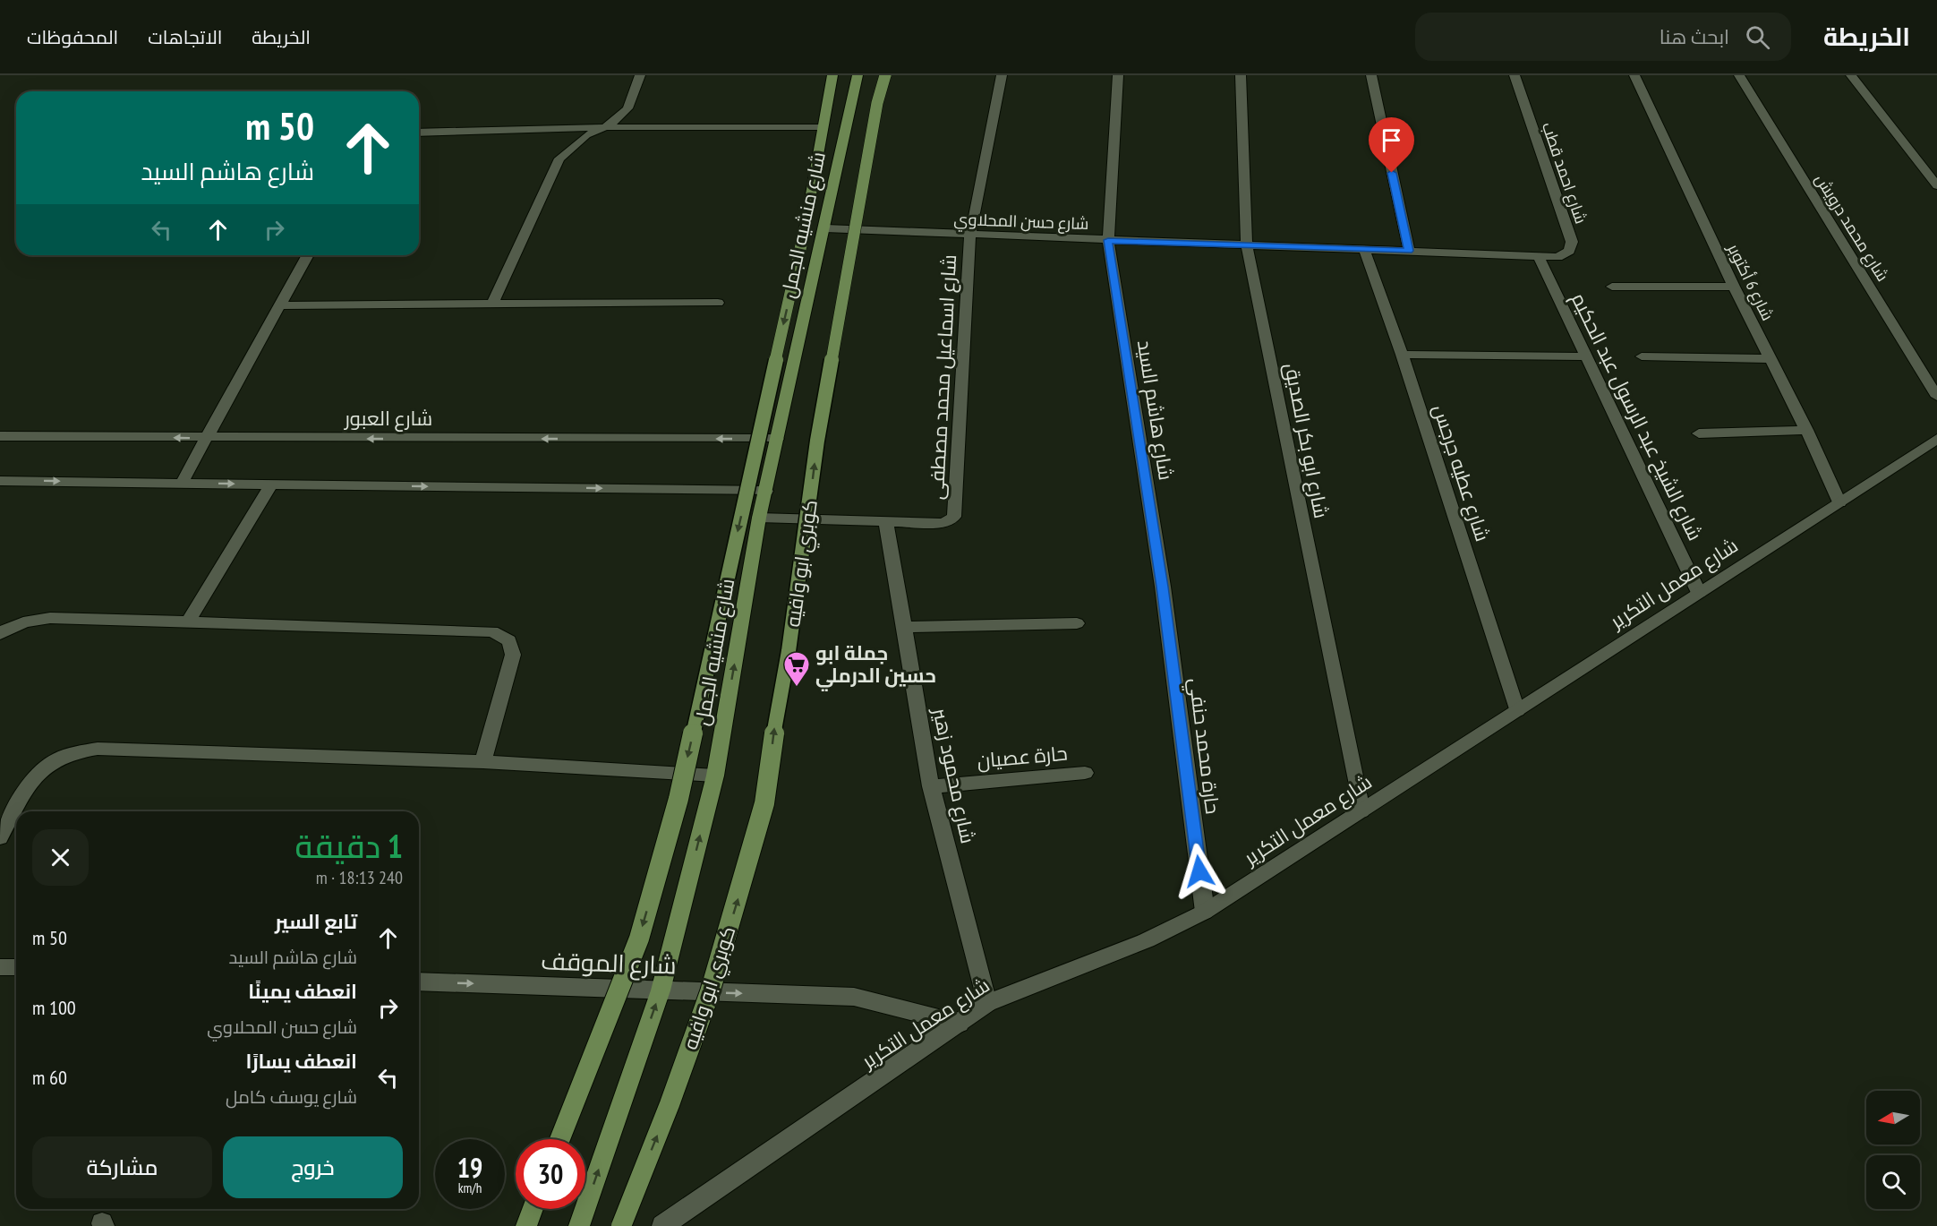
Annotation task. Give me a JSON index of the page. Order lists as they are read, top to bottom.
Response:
{
  "streets": {
    "main road": ["شارع منشيه الجمل", "كوبري ابو وافيه"],
    "street": [
      "شارع احمد قطب",
      "شارع حسن المحلاوي",
      "شارع محمد درويش",
      "شارع 6 أكتوبر",
      "شارع اسماعيل محمد مصطفى",
      "شارع هاشم السيد",
      "شارع الشيخ عبد الرسول عبد الحكيم",
      "شارع العبور",
      "شارع ابو بكر الصديق",
      "شارع عطيه جرجس",
      "شارع معمل التكرير",
      "حارة محمد حنفي",
      "حارة عصيان",
      "شارع محمود زهير",
      "شارع الموقف"
    ]
  },
  "crossings": [
    ["شارع احمد قطب", "شارع حسن المحلاوي"],
    ["شارع احمد قطب", "شارع الشيخ عبد الرسول عبد الحكيم"],
    ["شارع حسن المحلاوي", "شارع منشيه الجمل"],
    ["شارع حسن المحلاوي", "شارع اسماعيل محمد مصطفى"],
    ["شارع حسن المحلاوي", "شارع هاشم السيد"],
    ["شارع حسن المحلاوي", "شارع الشيخ عبد الرسول عبد الحكيم"],
    ["شارع حسن المحلاوي", "شارع ابو بكر الصديق"],
    ["شارع حسن المحلاوي", "شارع عطيه جرجس"],
    ["شارع منشيه الجمل", "شارع اسماعيل محمد مصطفى"],
    ["شارع منشيه الجمل", "شارع العبور"],
    ["شارع منشيه الجمل", "شارع الموقف"],
    ["شارع 6 أكتوبر", "شارع معمل التكرير"],
    ["شارع اسماعيل محمد مصطفى", "شارع محمود زهير"],
    ["شارع هاشم السيد", "حارة محمد حنفي"],
    ["شارع الشيخ عبد الرسول عبد الحكيم", "شارع معمل التكرير"],
    ["شارع ابو بكر الصديق", "شارع معمل التكرير"],
    ["شارع عطيه جرجس", "شارع معمل التكرير"],
    ["شارع معمل التكرير", "حارة محمد حنفي"],
    ["شارع معمل التكرير", "شارع محمود زهير"],
    ["شارع معمل التكرير", "شارع الموقف"],
    ["حارة عصيان", "شارع محمود زهير"]
  ],
  "one_way": ["كوبري ابو وافيه", "شارع الموقف"],
  "places": {
    "supermarket": ["جملة ابو حسين الدرملي"]
  },
  "north": "left",
  "page": {
    "header": "الخريطة",
    "search": "ابحث هنا",
    "nav": ["الخريطة", "الاتجاهات", "المحفوظات"],
    "turn": ["50 m", "شارع هاشم السيد"],
    "heading": ["1 دقيقة", "240 m · 18:13"],
    "list": [
      {
        "name": "تابع السير",
        "note": "شارع هاشم السيد",
        "value": "50 m"
      },
      {
        "name": "انعطف يمينًا",
        "note": "شارع حسن المحلاوي",
        "value": "100 m"
      },
      {
        "name": "انعطف يسارًا",
        "note": "شارع يوسف كامل",
        "value": "60 m"
      }
    ],
    "buttons": ["خروج", "مشاركة"],
    "speed": "19 km/h",
    "limit": "30"
  }
}
